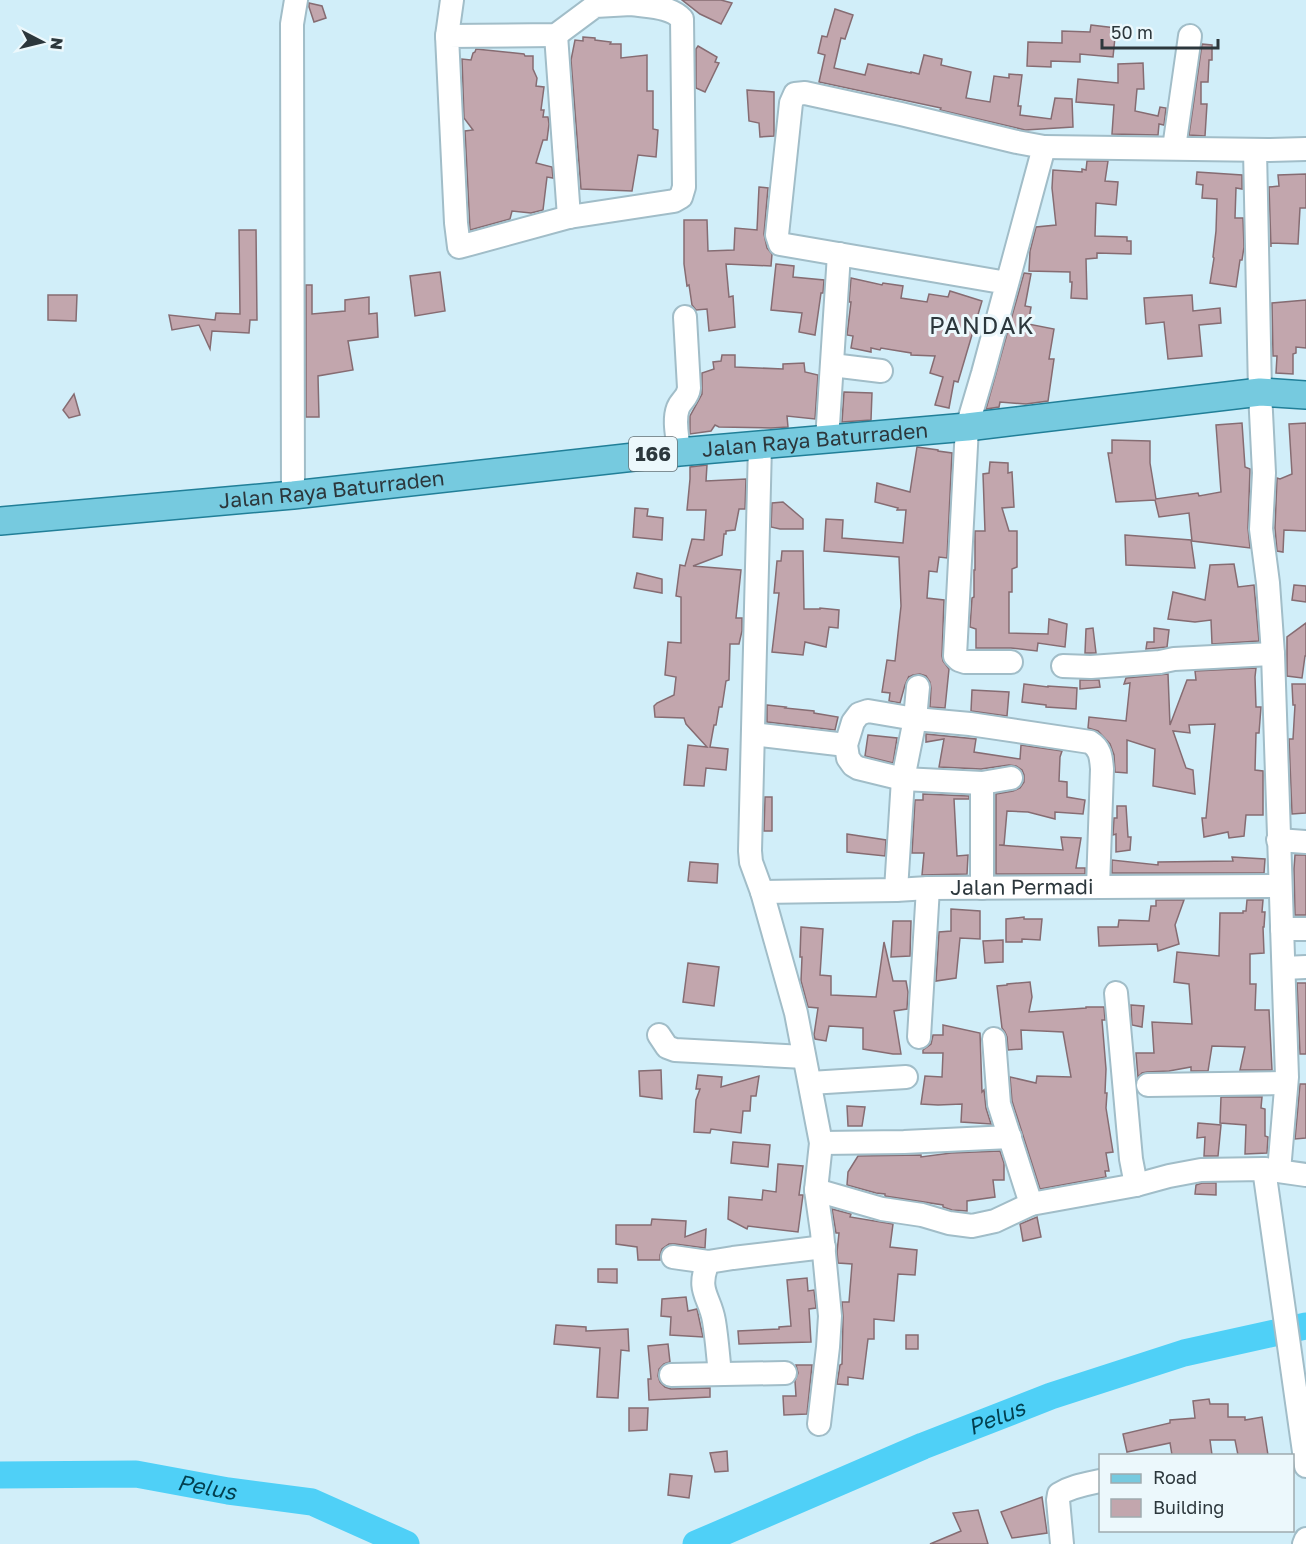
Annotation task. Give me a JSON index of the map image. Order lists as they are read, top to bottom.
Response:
{
  "streets": {
    "main road": ["Jalan Raya Baturraden", "166"],
    "street": ["Jalan Permadi"]
  },
  "districts": ["PANDAK"],
  "water": ["Pelus"],
  "legend": ["Road", "Building"],
  "scale_bar": "50 m",
  "north": "right"
}
